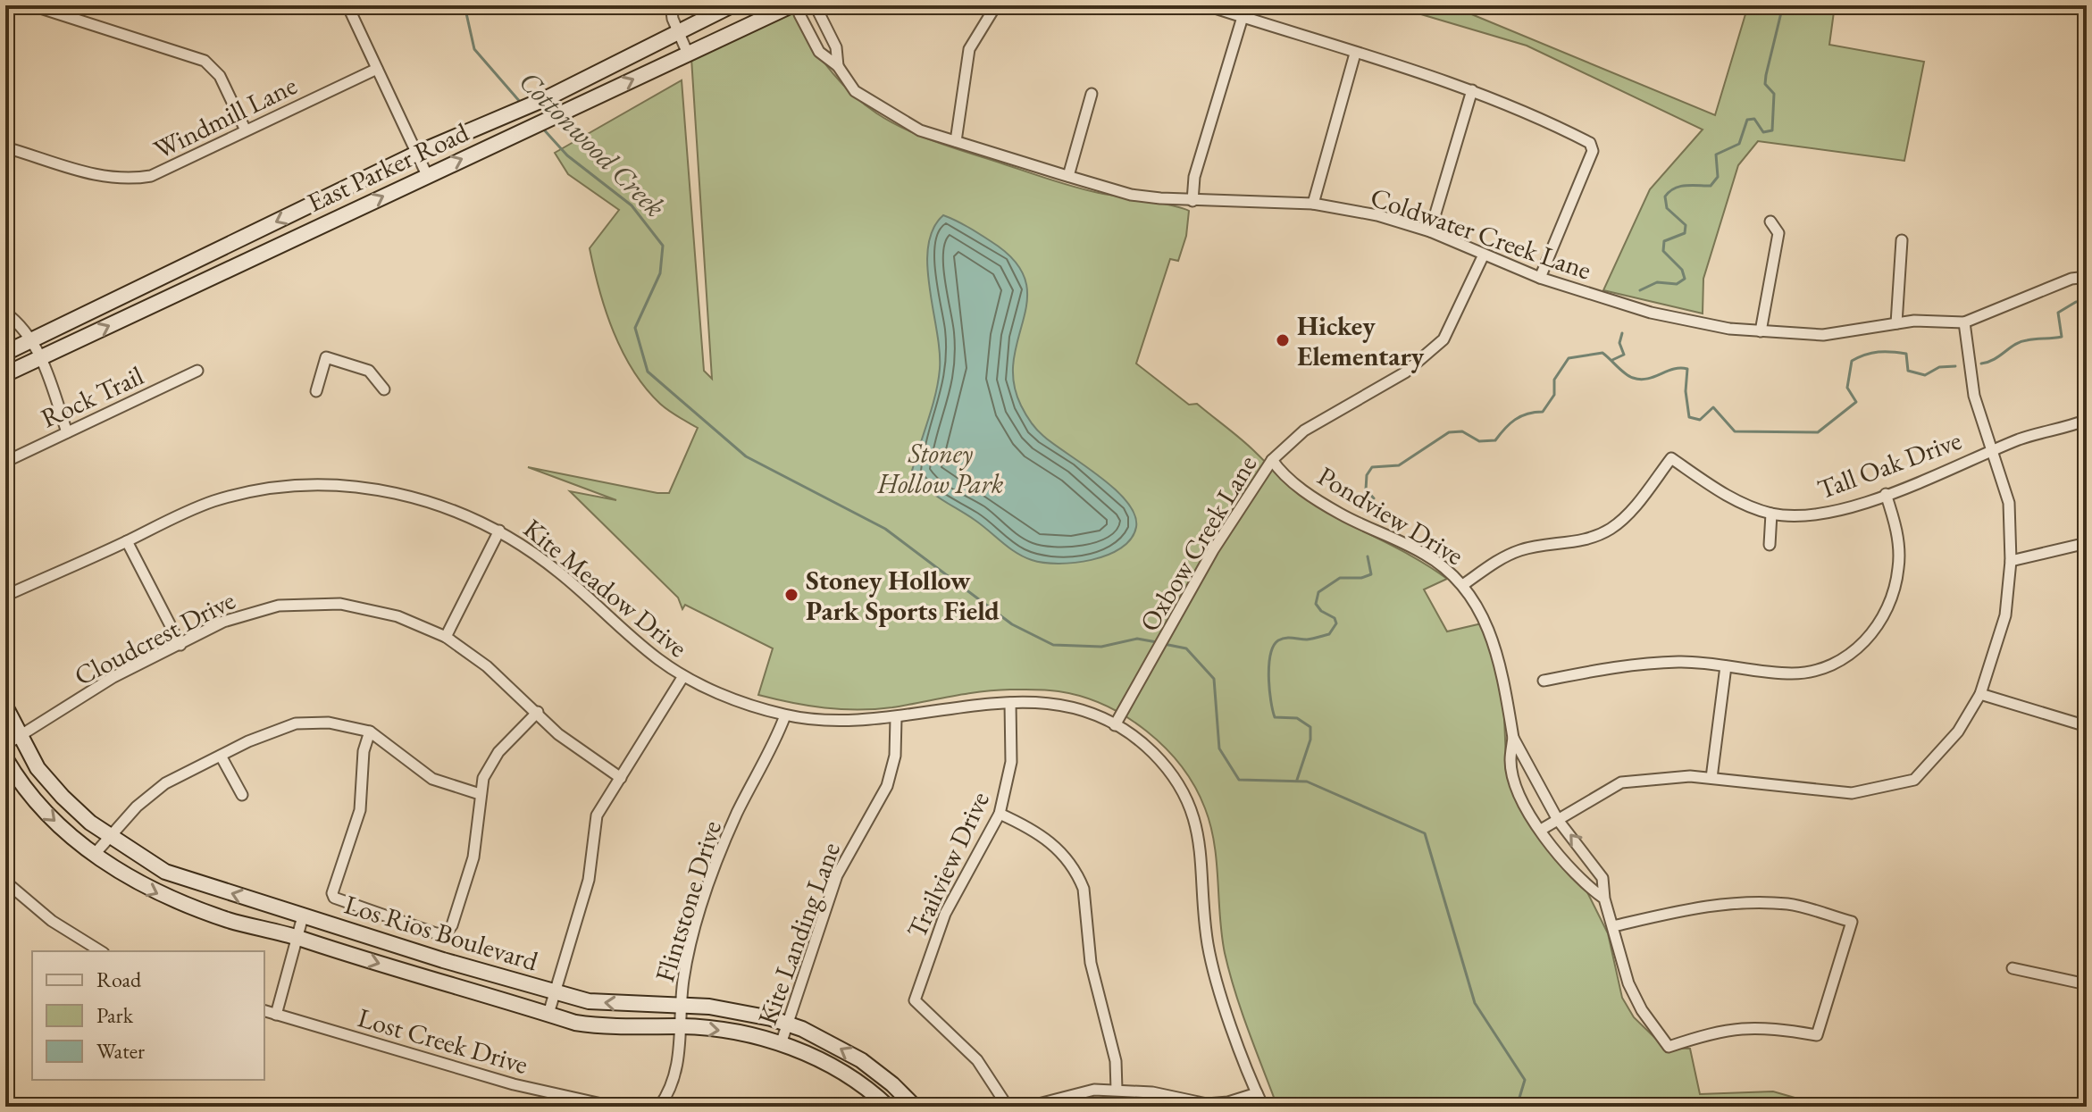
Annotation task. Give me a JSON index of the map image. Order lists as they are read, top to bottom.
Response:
{
  "streets": {
    "main road": ["East Parker Road", "Los Rios Boulevard"],
    "street": [
      "Windmill Lane",
      "Coldwater Creek Lane",
      "Rock Trail",
      "Tall Oak Drive",
      "Pondview Drive",
      "Oxbow Creek Lane",
      "Kite Meadow Drive",
      "Cloudcrest Drive",
      "Trailview Drive",
      "Flintstone Drive",
      "Kite Landing Lane",
      "Lost Creek Drive"
    ]
  },
  "crossings": [
    ["Coldwater Creek Lane", "Oxbow Creek Lane"],
    ["Tall Oak Drive", "Pondview Drive"],
    ["Pondview Drive", "Oxbow Creek Lane"],
    ["Oxbow Creek Lane", "Kite Meadow Drive"],
    ["Kite Meadow Drive", "Trailview Drive"],
    ["Kite Meadow Drive", "Flintstone Drive"],
    ["Kite Meadow Drive", "Kite Landing Lane"],
    ["Cloudcrest Drive", "Los Rios Boulevard"],
    ["Flintstone Drive", "Los Rios Boulevard"],
    ["Los Rios Boulevard", "Kite Landing Lane"]
  ],
  "water": ["Cottonwood Creek"],
  "parks": ["Stoney Hollow Park"],
  "places": ["Hickey Elementary", "Stoney Hollow Park Sports Field"],
  "legend": ["Road", "Park", "Water"]
}
